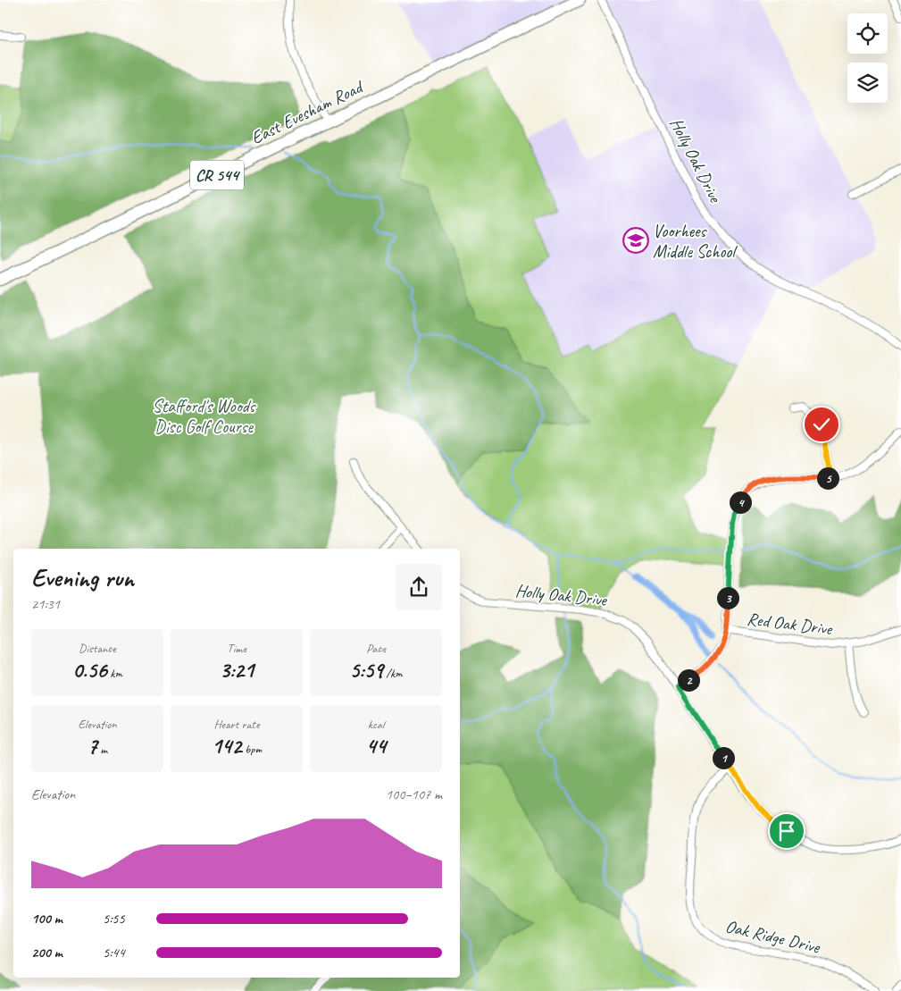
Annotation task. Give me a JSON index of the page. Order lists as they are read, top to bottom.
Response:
{
  "streets": {
    "main road": ["East Evesham Road", "CR 544"],
    "street": ["Holly Oak Drive", "Red Oak Drive", "Oak Ridge Drive"]
  },
  "crossings": [
    ["Holly Oak Drive", "Oak Ridge Drive"]
  ],
  "parks": ["Stafford's Woods Disc Golf Course"],
  "places": {
    "school or university": ["Voorhees Middle School"]
  },
  "page": {
    "pins": [
      "5",
      "4",
      "3",
      "2",
      "1"
    ],
    "heading": ["Evening run", "21:31"],
    "stats": [
      ["Distance", "0.56 km"],
      ["Time", "3:21"],
      ["Pace", "5:59 /km"],
      ["Elevation", "7 m"],
      ["Heart rate", "142 bpm"],
      ["kcal", "44"]
    ],
    "chart": ["Elevation", "100–107 m"],
    "list": [
      {
        "name": "100 m",
        "note": "5:55"
      },
      {
        "name": "200 m",
        "note": "5:44"
      }
    ]
  }
}
